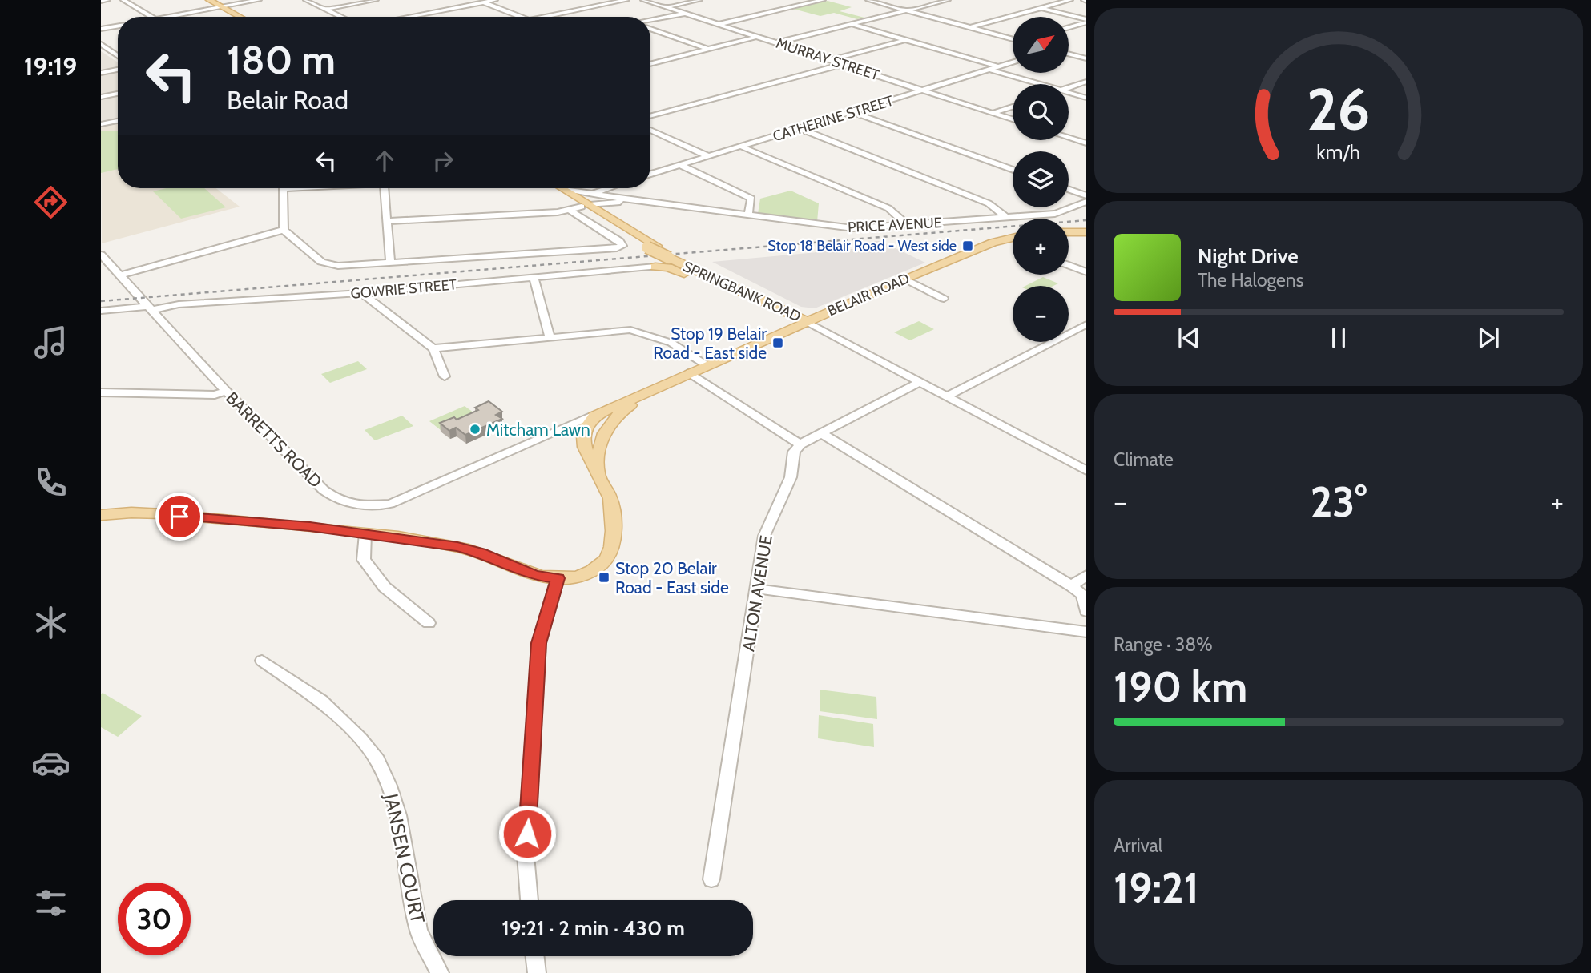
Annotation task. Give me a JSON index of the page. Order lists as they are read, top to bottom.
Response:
{
  "streets": {
    "main road": ["SPRINGBANK ROAD", "BELAIR ROAD"],
    "street": [
      "MURRAY STREET",
      "CATHERINE STREET",
      "PRICE AVENUE",
      "GOWRIE STREET",
      "BARRETTS ROAD",
      "ALTON AVENUE",
      "JANSEN COURT"
    ]
  },
  "crossings": [
    ["MURRAY STREET", "CATHERINE STREET"],
    ["PRICE AVENUE", "SPRINGBANK ROAD"],
    ["GOWRIE STREET", "BARRETTS ROAD"],
    ["SPRINGBANK ROAD", "BELAIR ROAD"],
    ["BELAIR ROAD", "BARRETTS ROAD"]
  ],
  "places": {
    "transit": ["Stop 18 Belair Road - West side", "Stop 19 Belair Road - East side", "Stop 20 Belair Road - East side"],
    "other": ["Mitcham Lawn"]
  },
  "north": "top right",
  "page": {
    "tabs": "19:19",
    "map_buttons": ["+", "−"],
    "turn": ["180 m", "Belair Road"],
    "song": ["Night Drive", "The Halogens"],
    "tile": [
      "Climate",
      ["Range · 38%", "190 km"],
      ["Arrival", "19:21"]
    ],
    "heat": ["−", "23°", "+"],
    "limit": "30",
    "trip": "19:21 · 2 min · 430 m",
    "gauge": ["26", "km/h"]
  }
}
